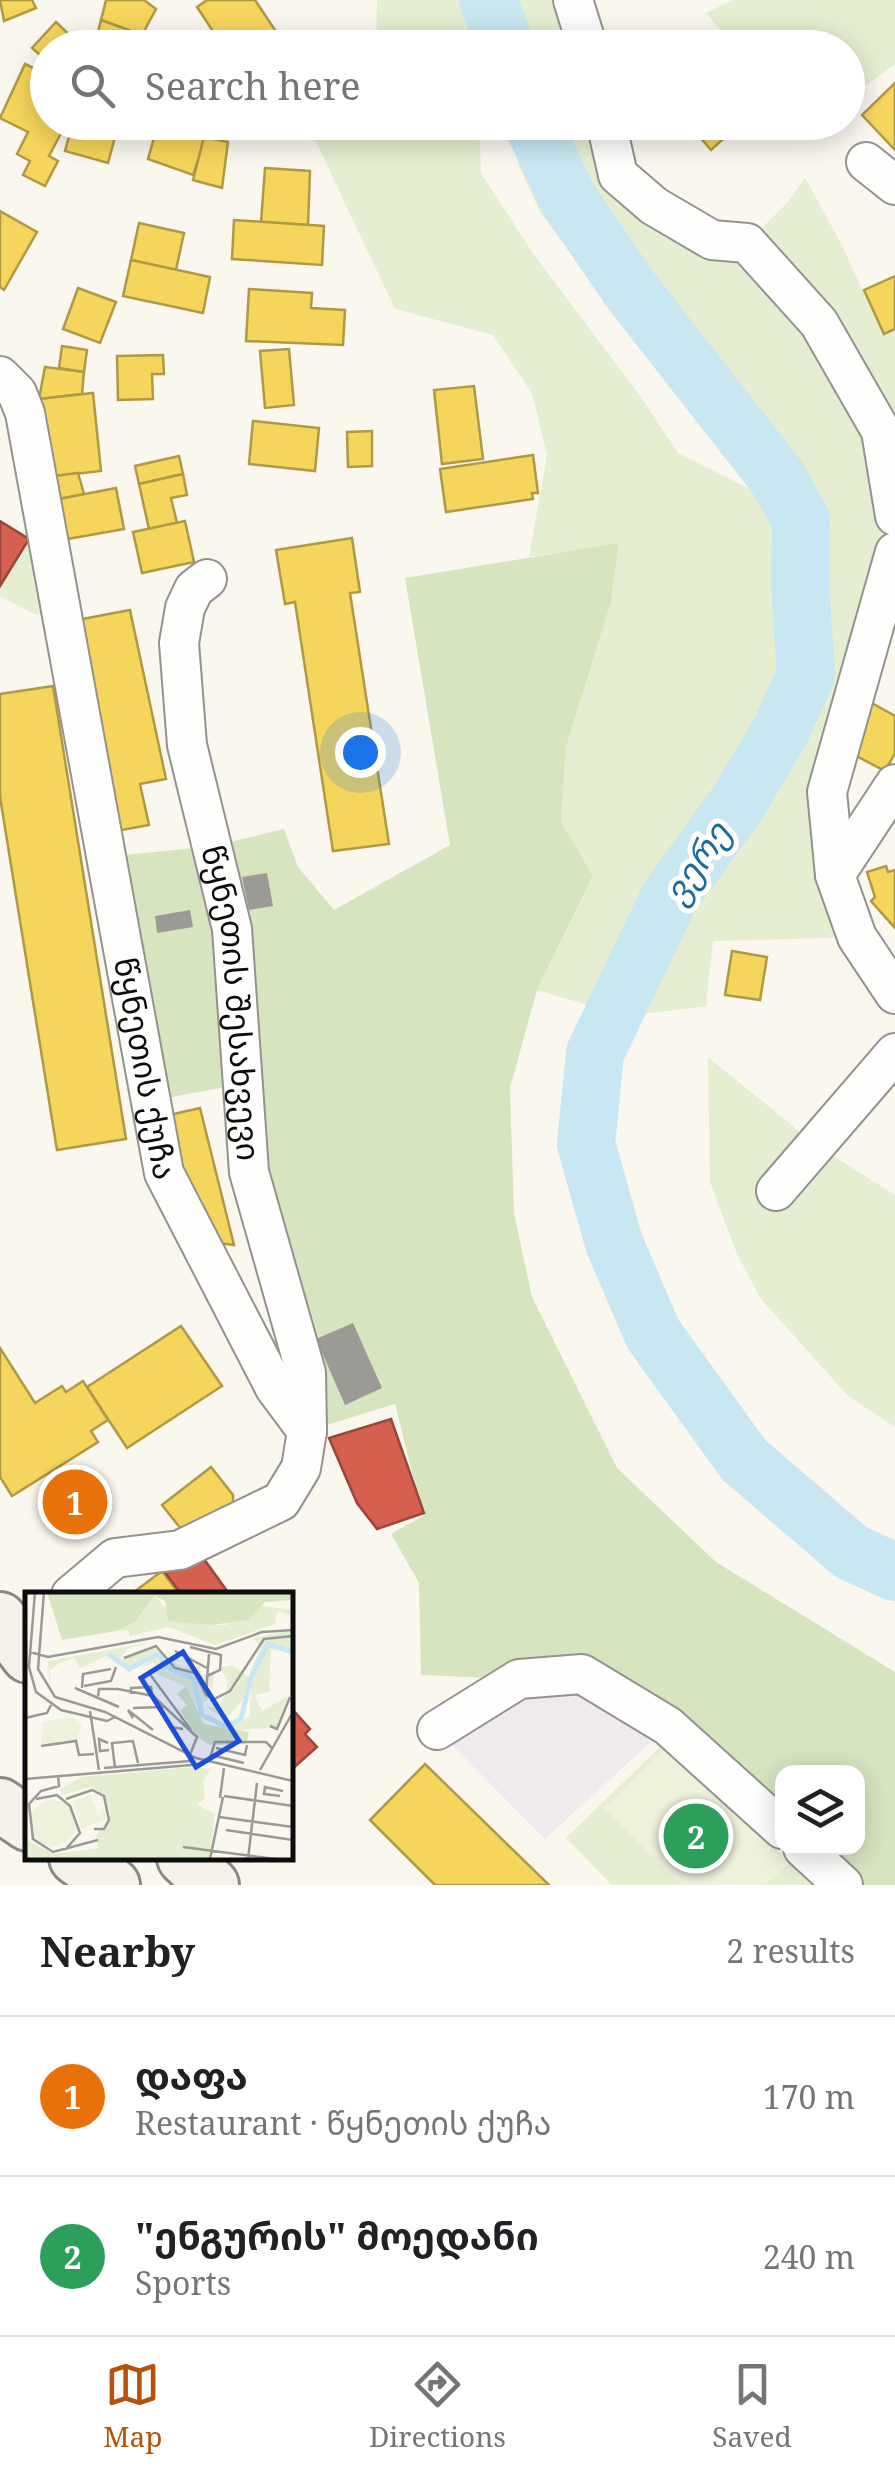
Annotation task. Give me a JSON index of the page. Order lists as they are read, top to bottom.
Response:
{
  "streets": {
    "street": ["წყნეთის შესახვევი", "წყნეთის ქუჩა"]
  },
  "crossings": [
    ["წყნეთის შესახვევი", "წყნეთის ქუჩა"]
  ],
  "water": ["ვერე"],
  "page": {
    "search": "Search here",
    "pins": ["1", "2"],
    "heading": ["Nearby", "2 results"],
    "list": [
      {
        "mark": "1",
        "name": "დაფა",
        "note": "Restaurant · წყნეთის ქუჩა",
        "value": "170 m"
      },
      {
        "mark": "2",
        "name": "\"ენგურის\" მოედანი",
        "note": "Sports",
        "value": "240 m"
      }
    ],
    "nav": ["Map", "Directions", "Saved"]
  }
}
